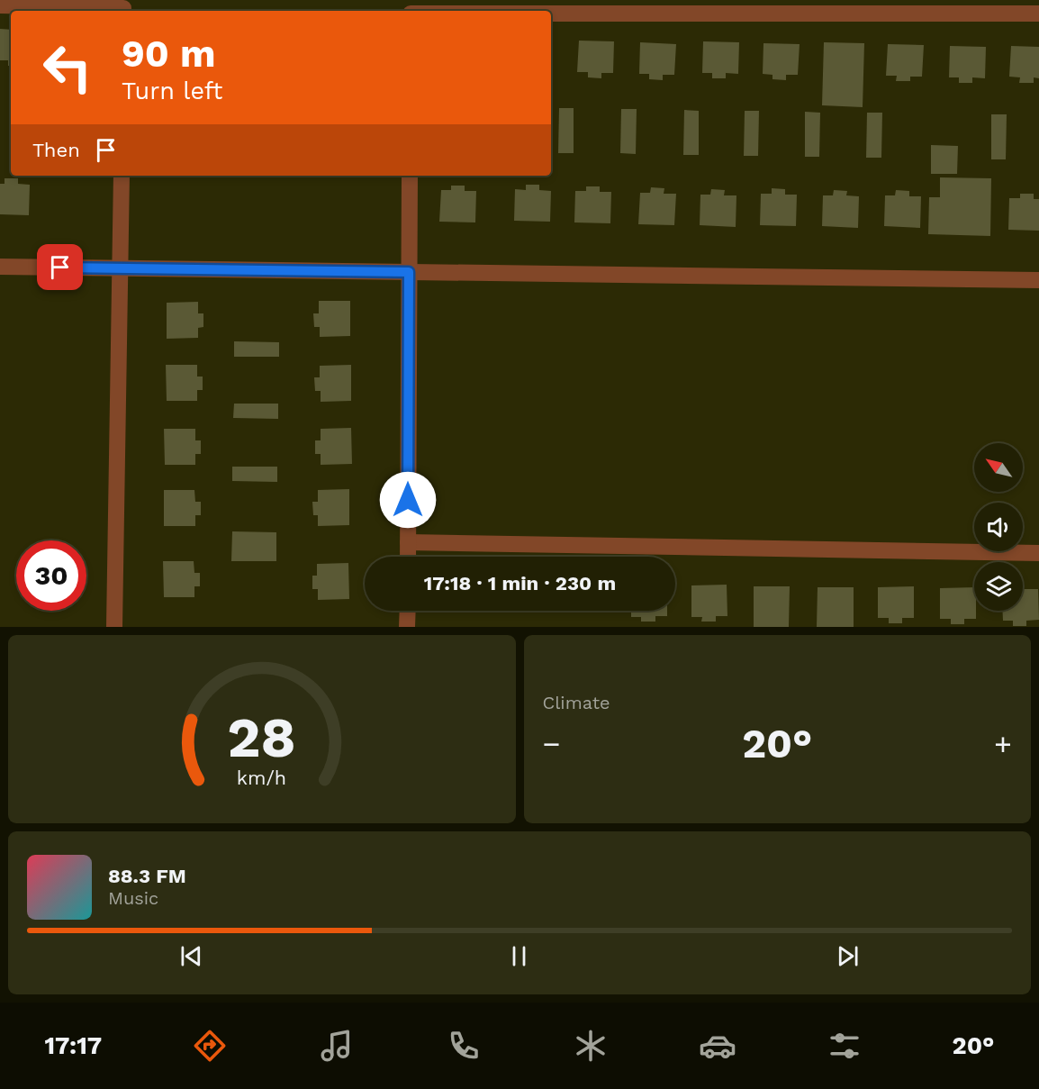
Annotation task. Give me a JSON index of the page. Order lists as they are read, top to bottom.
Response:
{
  "north": "top left",
  "page": {
    "turn": ["90 m", "Turn left"],
    "then": "Then",
    "limit": "30",
    "trip": "17:18 · 1 min · 230 m",
    "tile": "Climate",
    "heat": ["−", "20°", "+"],
    "song": ["88.3 FM", "Music"],
    "tabs": ["17:17", "20°"],
    "gauge": ["28", "km/h"]
  }
}
